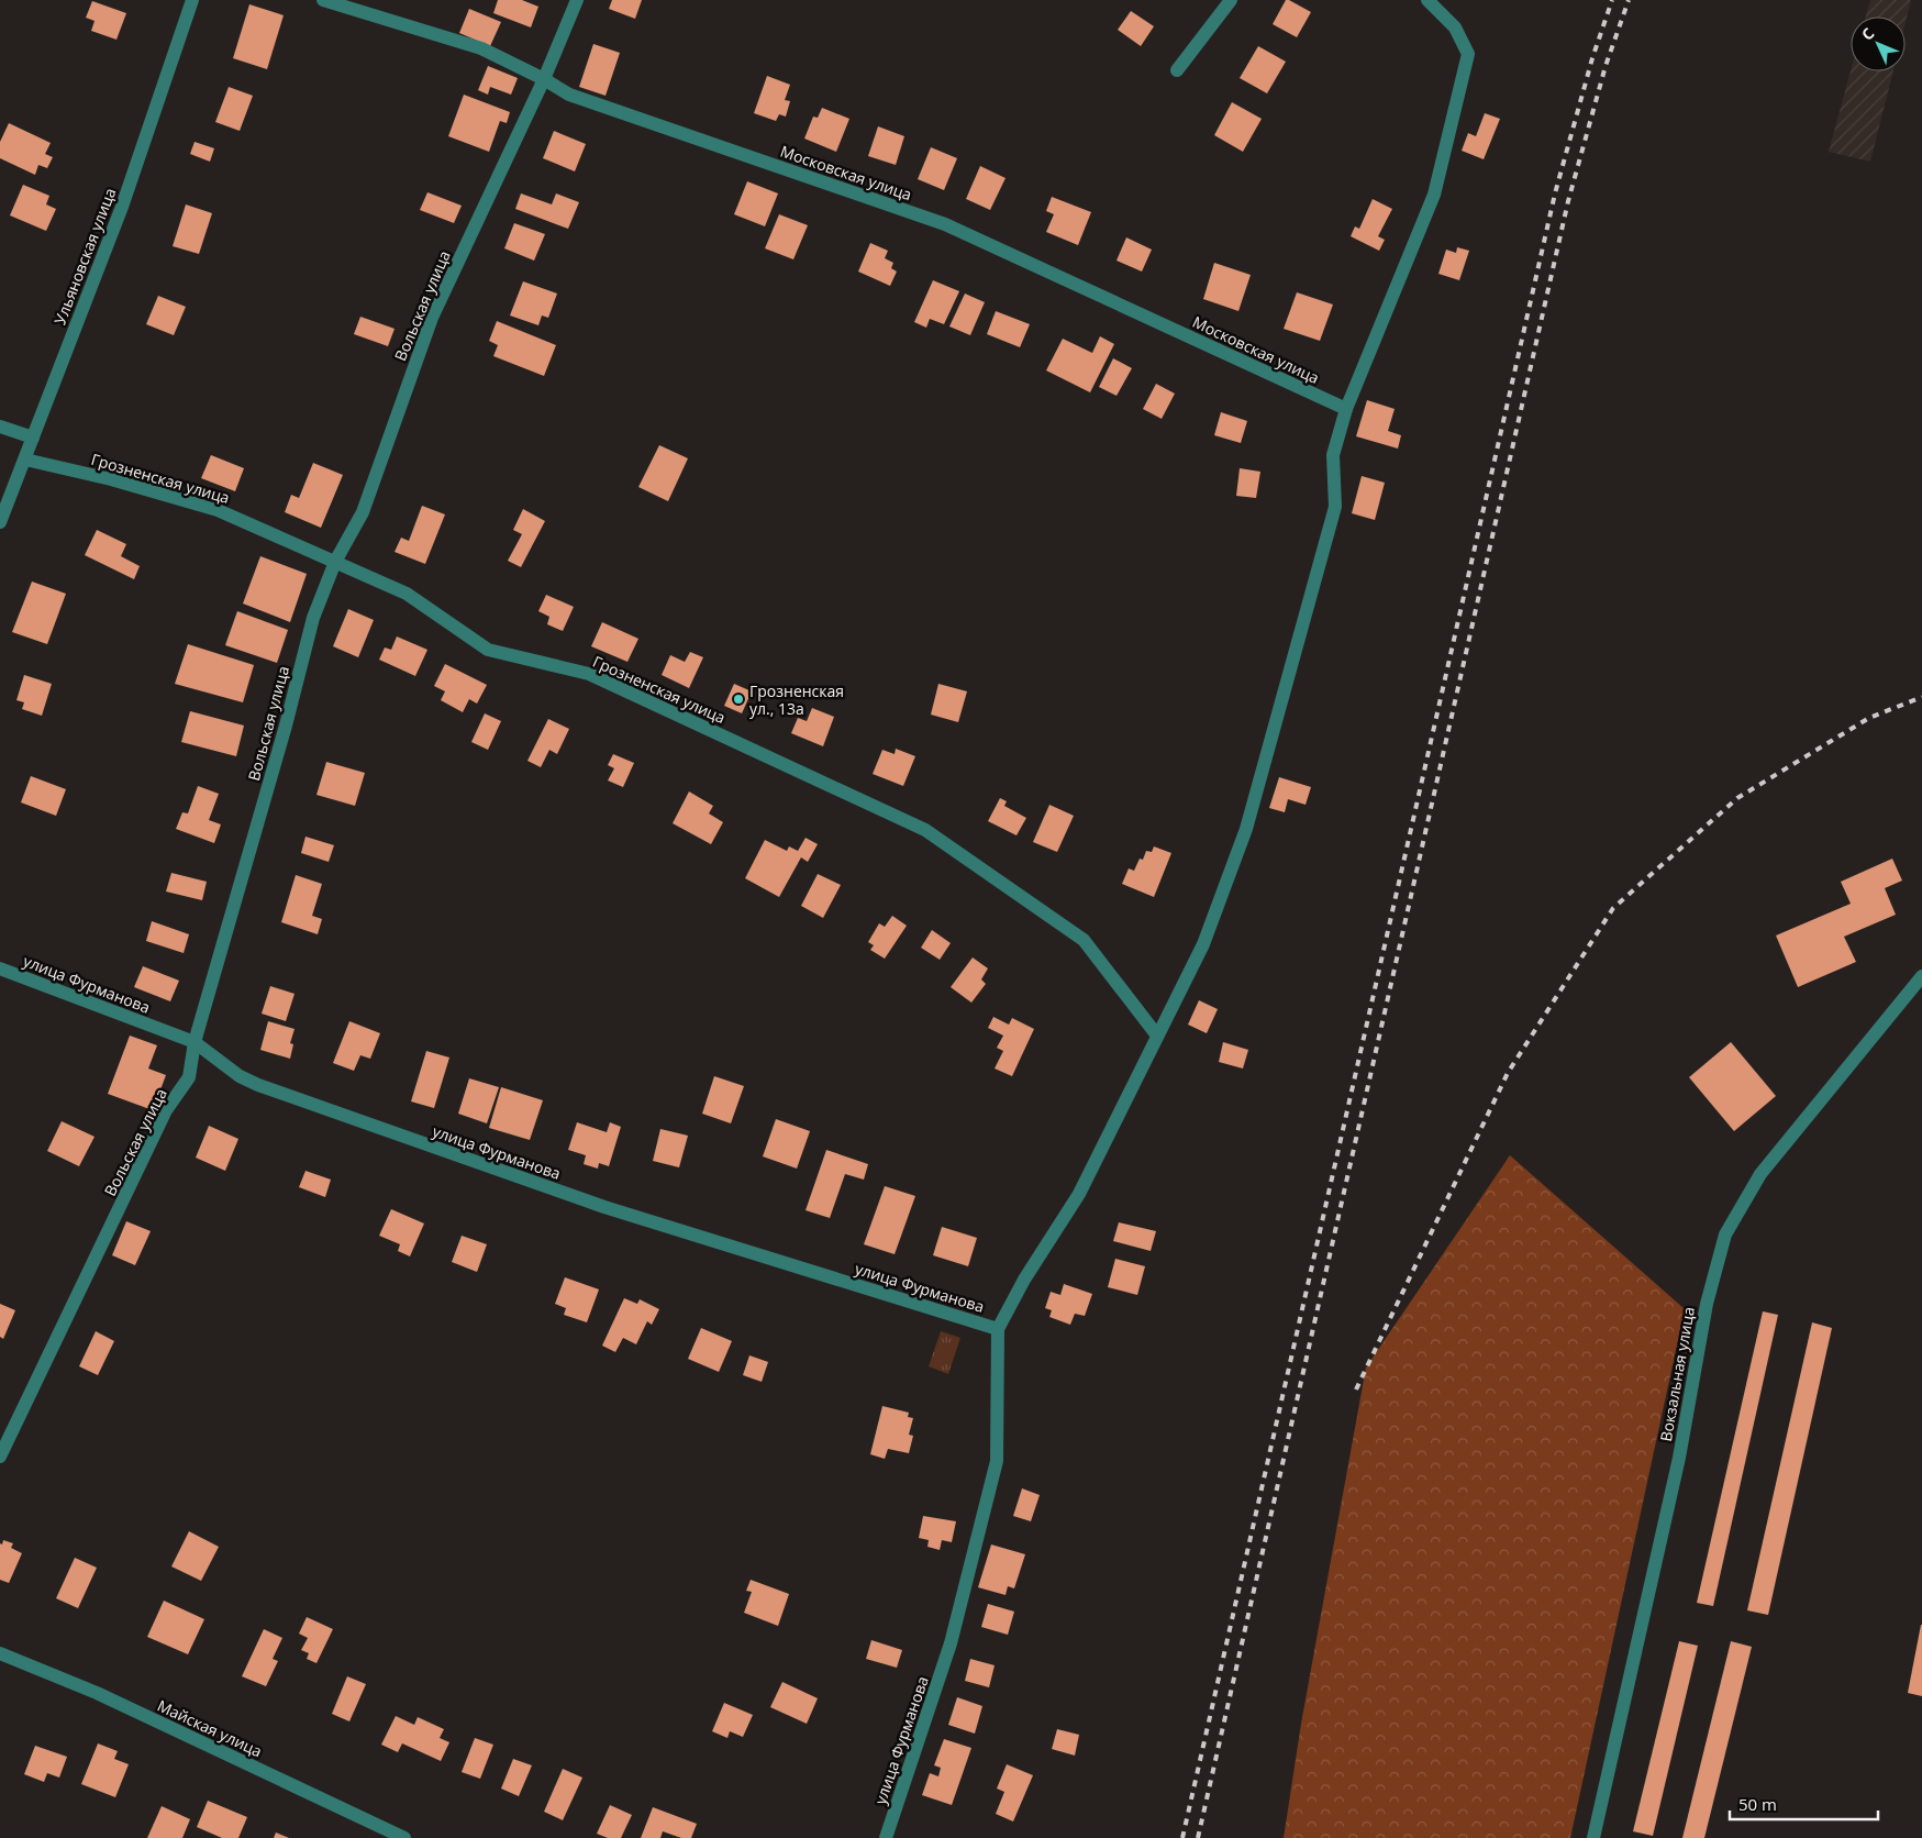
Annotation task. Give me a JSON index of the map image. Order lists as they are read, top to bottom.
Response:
{
  "streets": {
    "street": [
      "Московская улица",
      "Ульяновская улица",
      "Вольская улица",
      "Грозненская улица",
      "улица Фурманова",
      "Вокзальная улица",
      "Майская улица"
    ]
  },
  "crossings": [
    ["Московская улица", "Вольская улица"],
    ["Московская улица", "улица Фурманова"],
    ["Ульяновская улица", "Грозненская улица"],
    ["Вольская улица", "Грозненская улица"],
    ["Вольская улица", "улица Фурманова"],
    ["Грозненская улица", "улица Фурманова"]
  ],
  "places": ["Грозненская ул., 13а"],
  "scale_bar": "50 m",
  "north": "top left"
}
